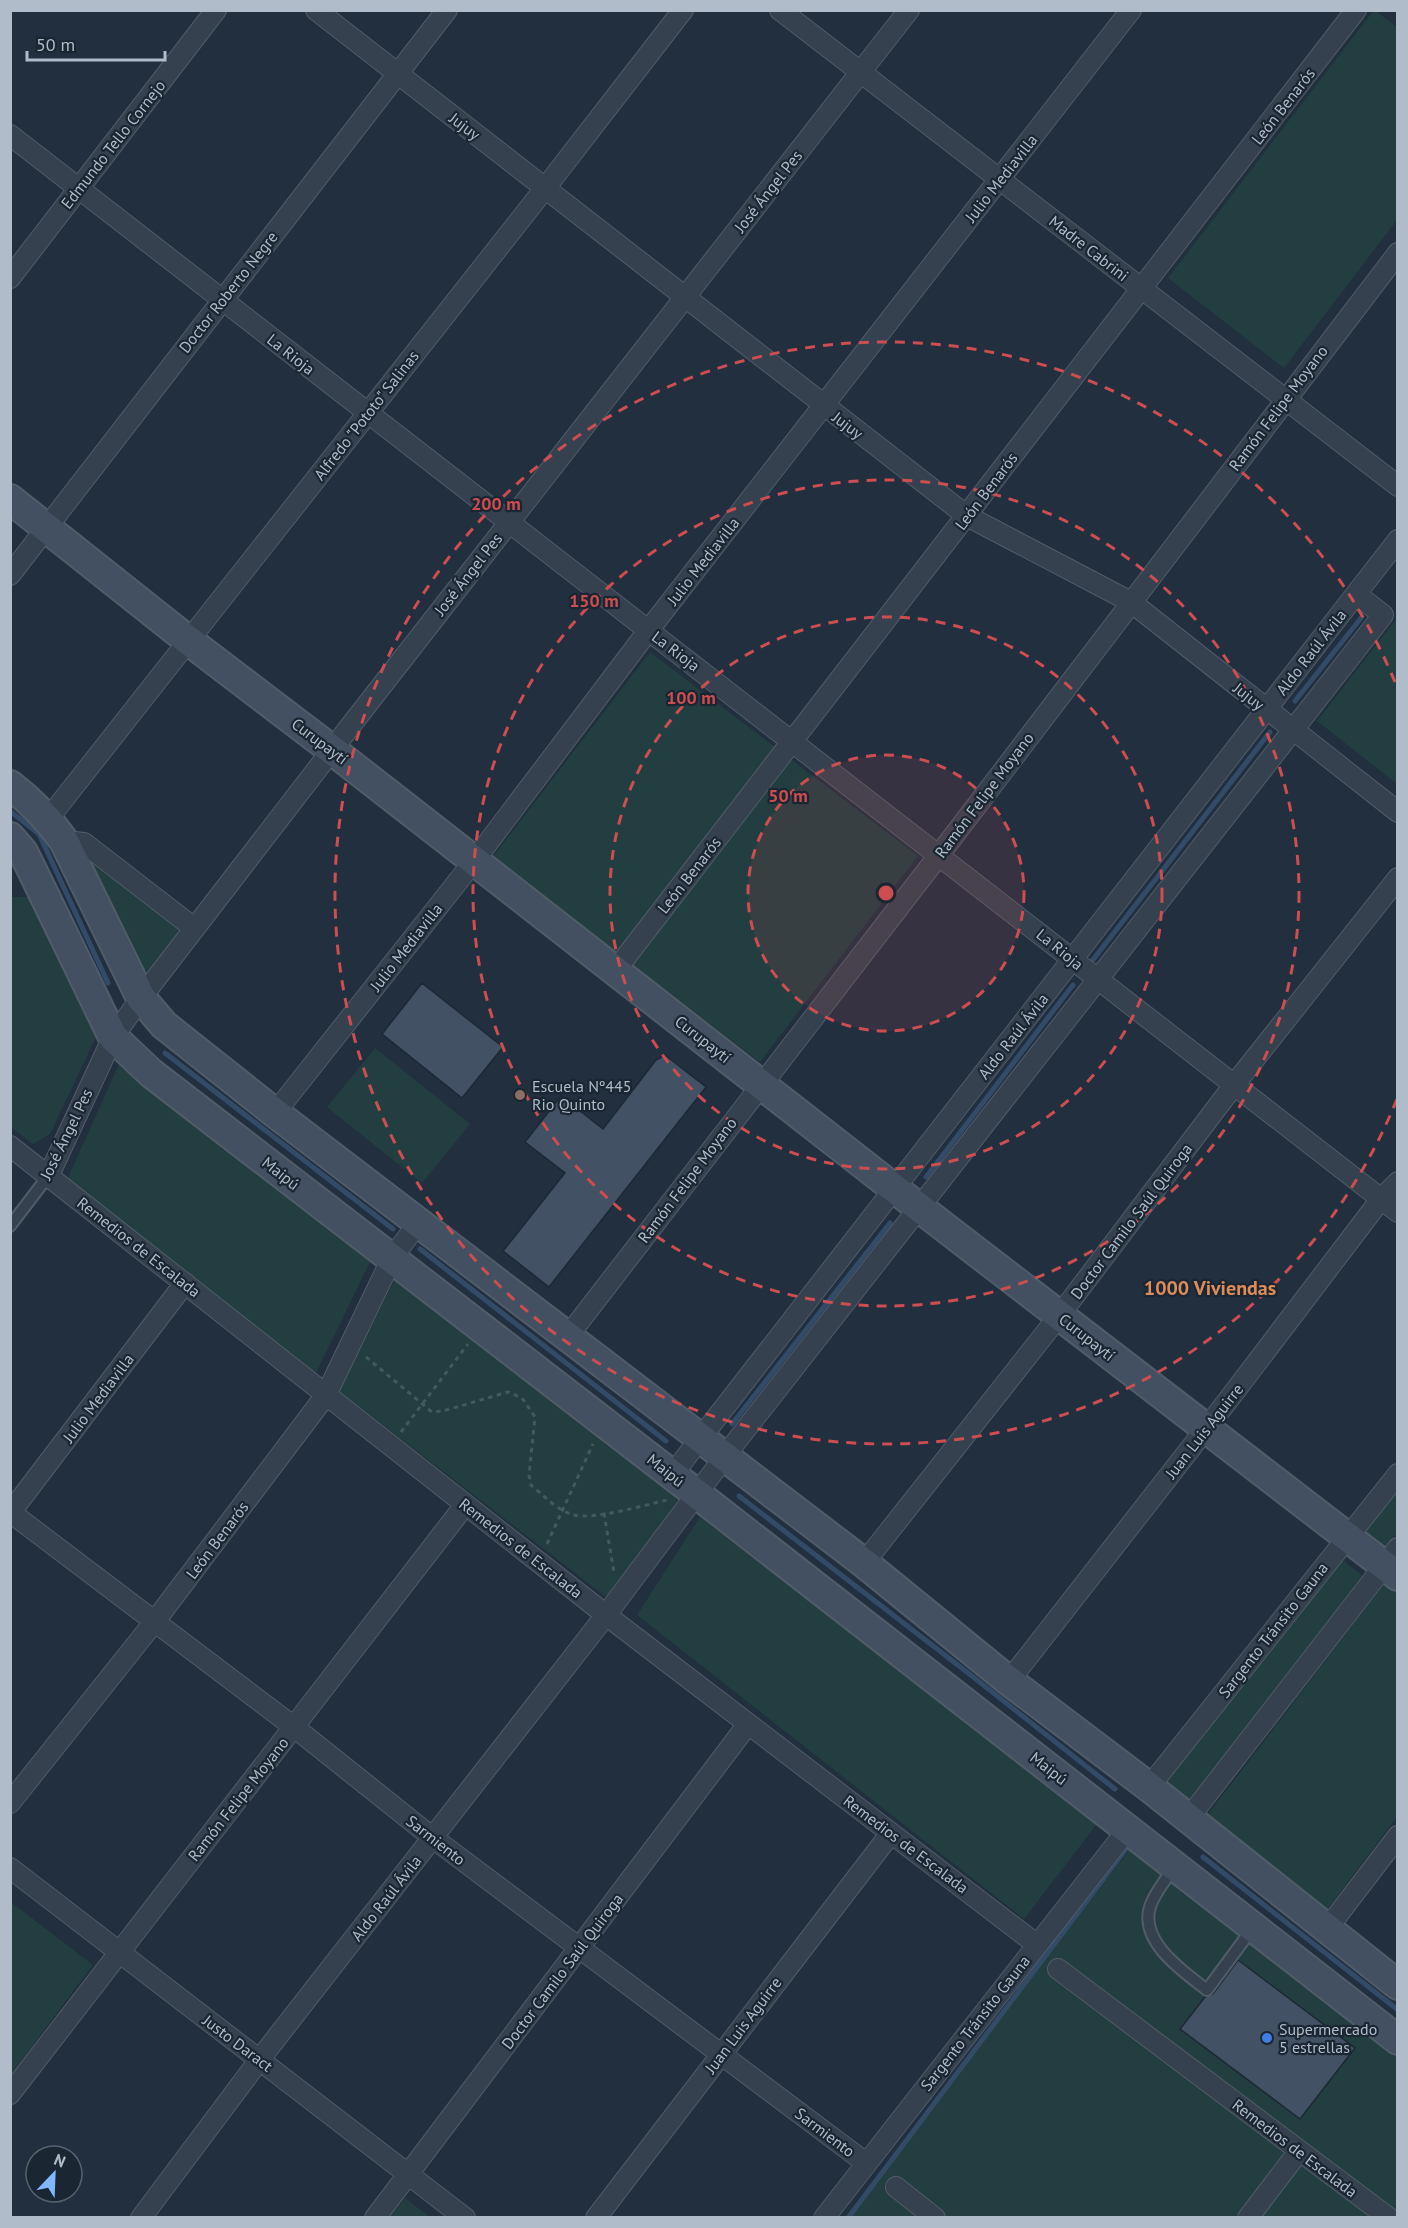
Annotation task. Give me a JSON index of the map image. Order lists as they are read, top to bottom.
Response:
{
  "streets": {
    "street": [
      "León Benarós",
      "Jujuy",
      "Edmundo Tello Cornejo",
      "Julio Mediavilla",
      "José Ángel Pes",
      "Madre Cabrini",
      "Doctor Roberto Negre",
      "La Rioja",
      "Ramón Felipe Moyano",
      "Alfredo \"Pototo\" Salinas",
      "Aldo Raúl Ávila",
      "Curupaytí",
      "Maipú",
      "Doctor Camilo Saúl Quiroga",
      "Remedios de Escalada",
      "Juan Luis Aguirre",
      "Sargento Tránsito Gauna",
      "Sarmiento",
      "Justo Daract"
    ]
  },
  "crossings": [
    ["León Benarós", "Jujuy"],
    ["León Benarós", "Madre Cabrini"],
    ["León Benarós", "La Rioja"],
    ["León Benarós", "Curupaytí"],
    ["León Benarós", "Maipú"],
    ["León Benarós", "Remedios de Escalada"],
    ["León Benarós", "Sarmiento"],
    ["Jujuy", "Julio Mediavilla"],
    ["Jujuy", "José Ángel Pes"],
    ["Jujuy", "Doctor Roberto Negre"],
    ["Jujuy", "Ramón Felipe Moyano"],
    ["Jujuy", "Alfredo \"Pototo\" Salinas"],
    ["Jujuy", "Aldo Raúl Ávila"],
    ["Edmundo Tello Cornejo", "La Rioja"],
    ["Julio Mediavilla", "Madre Cabrini"],
    ["Julio Mediavilla", "La Rioja"],
    ["Julio Mediavilla", "Curupaytí"],
    ["Julio Mediavilla", "Remedios de Escalada"],
    ["Julio Mediavilla", "Sarmiento"],
    ["José Ángel Pes", "Madre Cabrini"],
    ["José Ángel Pes", "La Rioja"],
    ["José Ángel Pes", "Curupaytí"],
    ["José Ángel Pes", "Maipú"],
    ["José Ángel Pes", "Remedios de Escalada"],
    ["Madre Cabrini", "Ramón Felipe Moyano"],
    ["Doctor Roberto Negre", "La Rioja"],
    ["Doctor Roberto Negre", "Curupaytí"],
    ["La Rioja", "Ramón Felipe Moyano"],
    ["La Rioja", "Alfredo \"Pototo\" Salinas"],
    ["La Rioja", "Aldo Raúl Ávila"],
    ["La Rioja", "Doctor Camilo Saúl Quiroga"],
    ["La Rioja", "Juan Luis Aguirre"],
    ["Ramón Felipe Moyano", "Curupaytí"],
    ["Ramón Felipe Moyano", "Remedios de Escalada"],
    ["Ramón Felipe Moyano", "Sarmiento"],
    ["Ramón Felipe Moyano", "Justo Daract"],
    ["Alfredo \"Pototo\" Salinas", "Curupaytí"],
    ["Aldo Raúl Ávila", "Curupaytí"],
    ["Aldo Raúl Ávila", "Maipú"],
    ["Aldo Raúl Ávila", "Remedios de Escalada"],
    ["Aldo Raúl Ávila", "Sarmiento"],
    ["Aldo Raúl Ávila", "Justo Daract"],
    ["Curupaytí", "Doctor Camilo Saúl Quiroga"],
    ["Curupaytí", "Juan Luis Aguirre"],
    ["Curupaytí", "Sargento Tránsito Gauna"],
    ["Maipú", "Sargento Tránsito Gauna"],
    ["Doctor Camilo Saúl Quiroga", "Remedios de Escalada"],
    ["Doctor Camilo Saúl Quiroga", "Sarmiento"],
    ["Doctor Camilo Saúl Quiroga", "Justo Daract"],
    ["Remedios de Escalada", "Juan Luis Aguirre"],
    ["Remedios de Escalada", "Sargento Tránsito Gauna"],
    ["Juan Luis Aguirre", "Sarmiento"],
    ["Sargento Tránsito Gauna", "Sarmiento"]
  ],
  "districts": ["1000 Viviendas"],
  "places": ["Escuela Nº445 Rio Quinto", "Supermercado 5 estrellas"],
  "scale_bar": "50 m",
  "north": "top right",
  "rings": [
    "200 m",
    "150 m",
    "100 m",
    "50 m"
  ]
}
